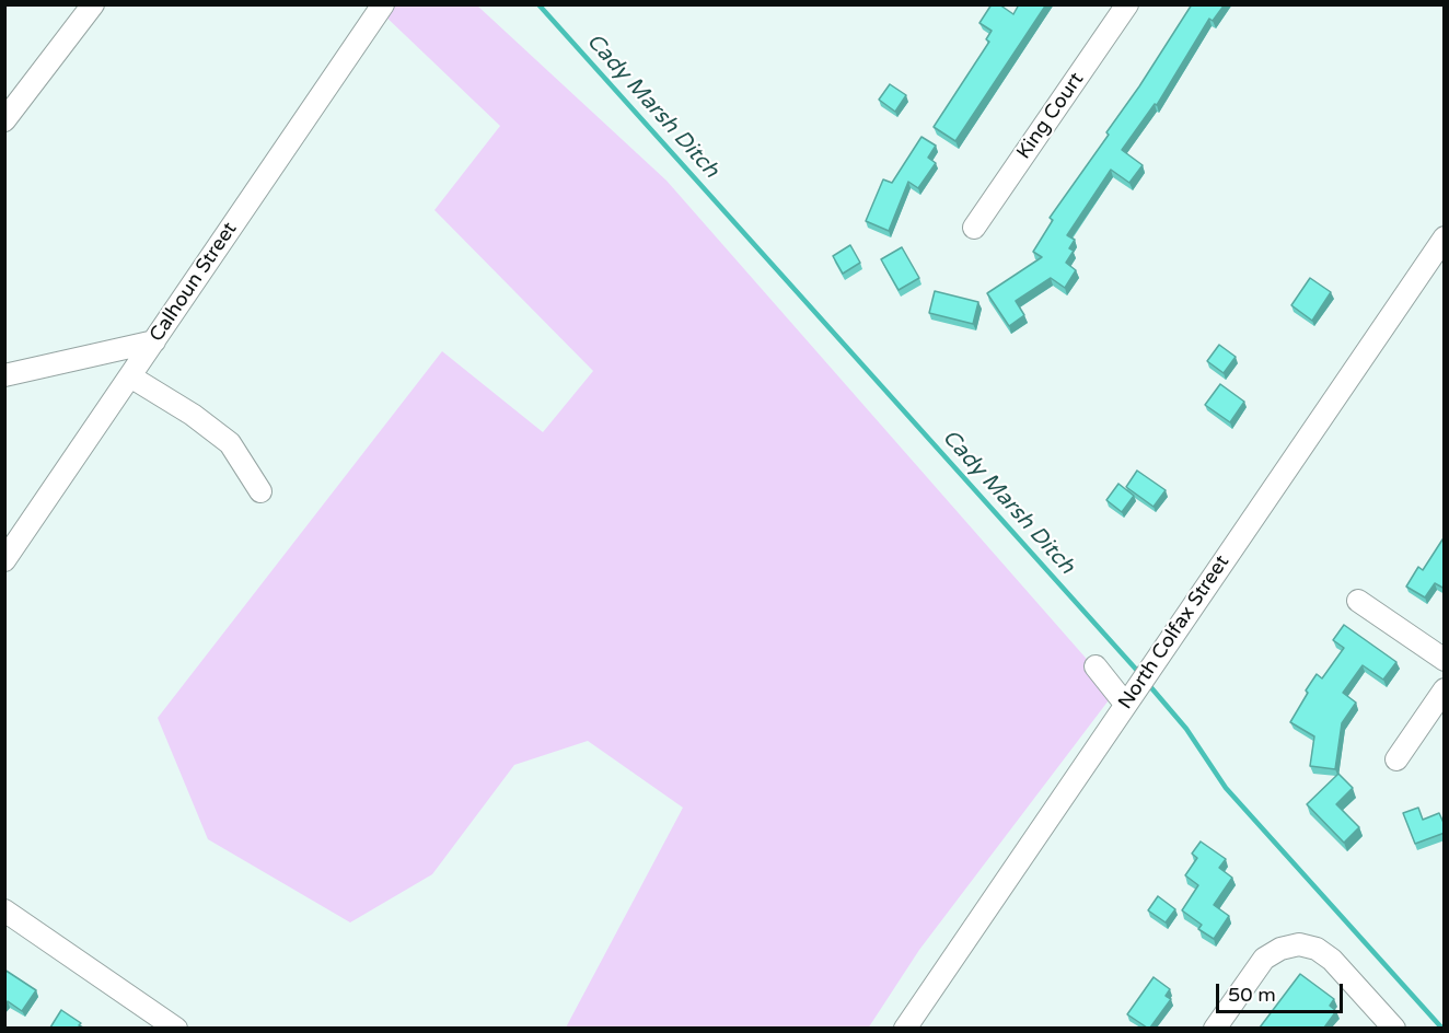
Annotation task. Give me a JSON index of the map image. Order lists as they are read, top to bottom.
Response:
{
  "streets": {
    "street": ["King Court", "Calhoun Street", "North Colfax Street"]
  },
  "water": ["Cady Marsh Ditch"],
  "scale_bar": "50 m"
}
